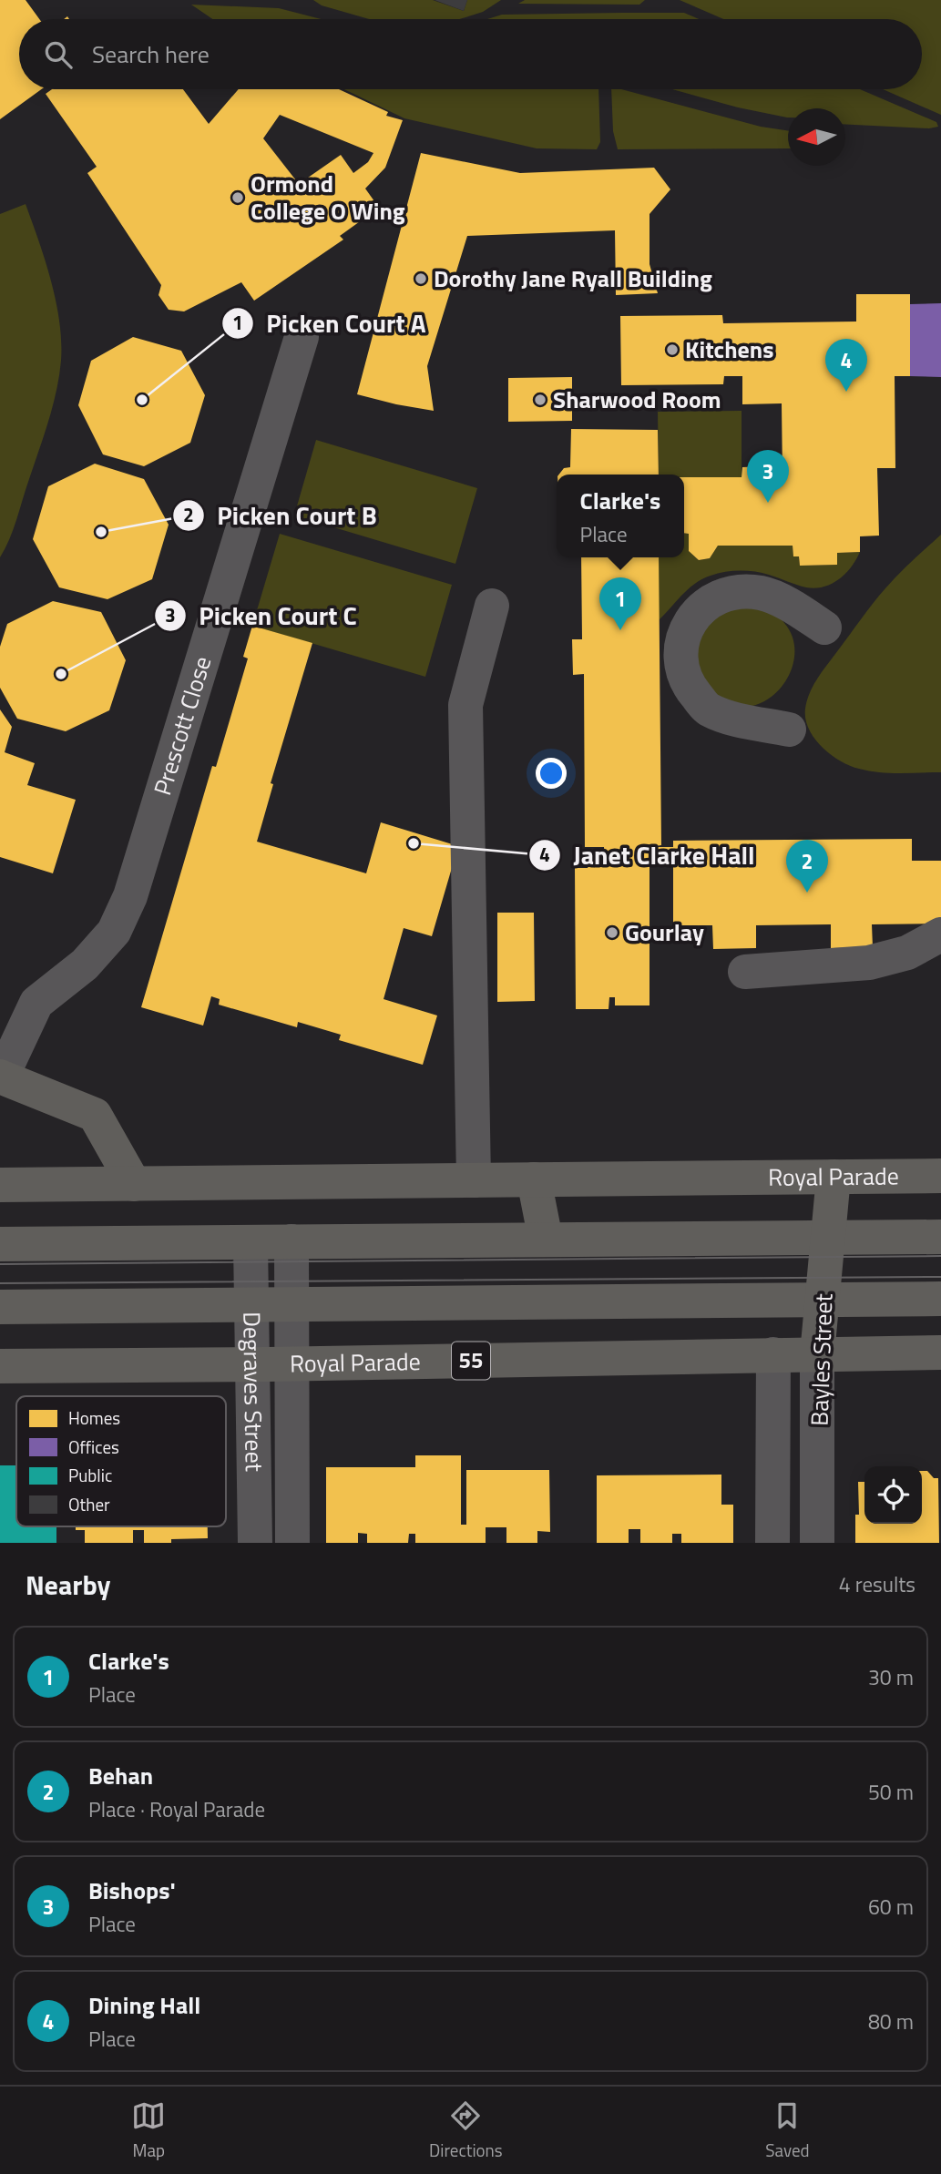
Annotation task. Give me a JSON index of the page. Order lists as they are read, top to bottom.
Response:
{
  "streets": {
    "main road": ["Royal Parade", "Bayles Street", "55"],
    "street": ["Prescott Close", "Degraves Street"]
  },
  "crossings": [
    ["Royal Parade", "Bayles Street"],
    ["Royal Parade", "Degraves Street"]
  ],
  "places": [
    "Ormond College O Wing",
    "Dorothy Jane Ryall Building",
    "Kitchens",
    "Picken Court A",
    "Sharwood Room",
    "Picken Court B",
    "Picken Court C",
    "Janet Clarke Hall",
    "Gourlay"
  ],
  "legend": [
    "Homes",
    "Offices",
    "Public",
    "Other"
  ],
  "north": "left",
  "page": {
    "search": "Search here",
    "pins": [
      "4",
      "3",
      "1",
      "2"
    ],
    "popup": ["Clarke's", "Place"],
    "heading": ["Nearby", "4 results"],
    "list": [
      {
        "mark": "1",
        "name": "Clarke's",
        "note": "Place",
        "value": "30 m"
      },
      {
        "mark": "2",
        "name": "Behan",
        "note": "Place · Royal Parade",
        "value": "50 m"
      },
      {
        "mark": "3",
        "name": "Bishops'",
        "note": "Place",
        "value": "60 m"
      },
      {
        "mark": "4",
        "name": "Dining Hall",
        "note": "Place",
        "value": "80 m"
      }
    ],
    "nav": ["Map", "Directions", "Saved"]
  }
}
